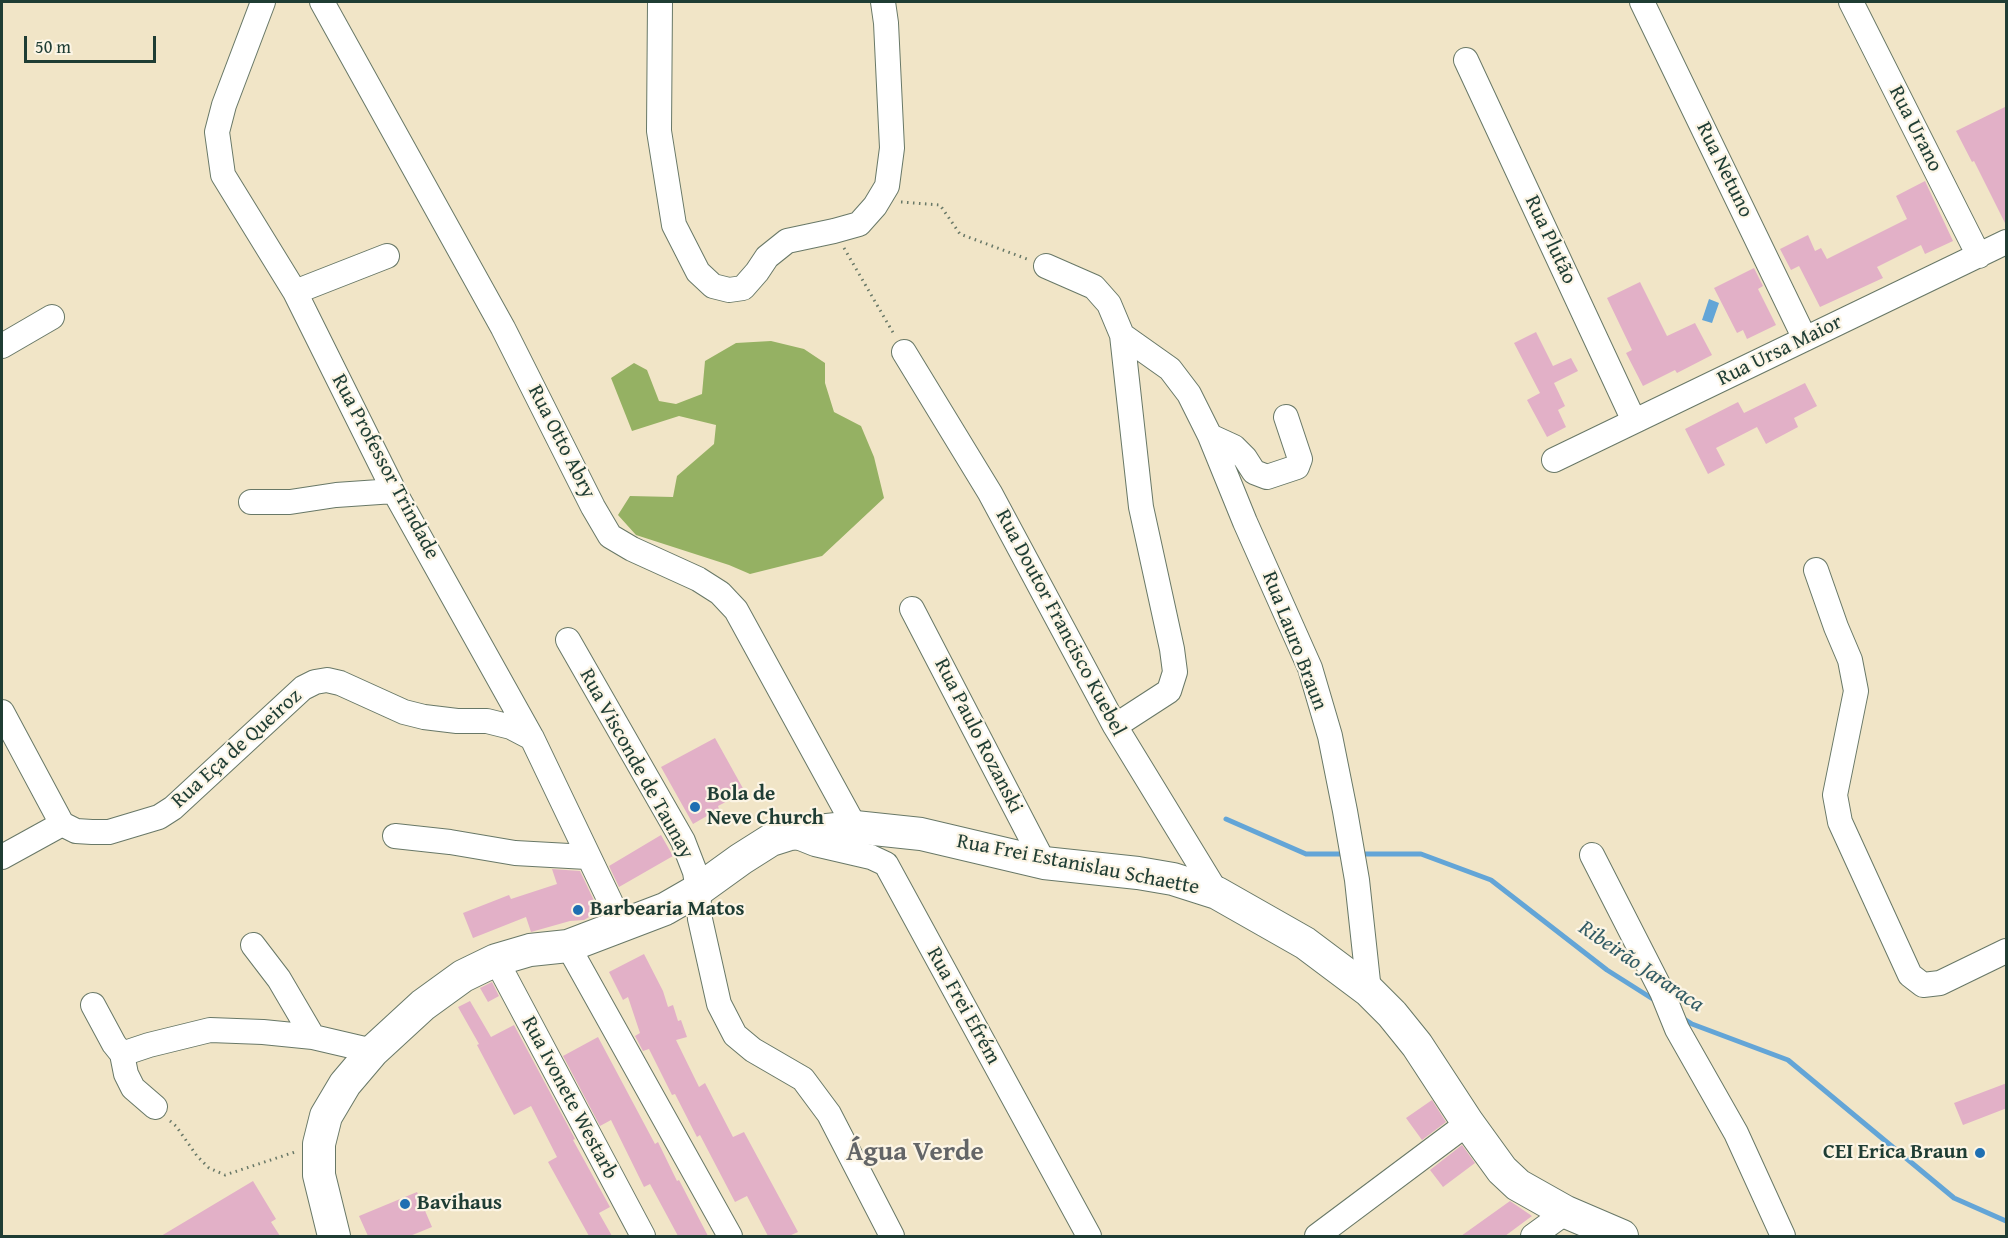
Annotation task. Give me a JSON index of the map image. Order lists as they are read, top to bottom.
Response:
{
  "streets": {
    "main road": ["Rua Frei Estanislau Schaette"],
    "street": [
      "Rua Urano",
      "Rua Netuno",
      "Rua Plutão",
      "Rua Ursa Maior",
      "Rua Otto Abry",
      "Rua Professor Trindade",
      "Rua Doutor Francisco Kuebel",
      "Rua Lauro Braun",
      "Rua Paulo Rozanski",
      "Rua Eça de Queiroz",
      "Rua Visconde de Taunay",
      "Rua Frei Efrém",
      "Rua Ivonete Westarb"
    ]
  },
  "crossings": [
    ["Rua Urano", "Rua Ursa Maior"],
    ["Rua Netuno", "Rua Ursa Maior"],
    ["Rua Plutão", "Rua Ursa Maior"],
    ["Rua Otto Abry", "Rua Frei Estanislau Schaette"],
    ["Rua Professor Trindade", "Rua Eça de Queiroz"],
    ["Rua Professor Trindade", "Rua Frei Estanislau Schaette"],
    ["Rua Doutor Francisco Kuebel", "Rua Frei Estanislau Schaette"],
    ["Rua Lauro Braun", "Rua Frei Estanislau Schaette"],
    ["Rua Paulo Rozanski", "Rua Frei Estanislau Schaette"],
    ["Rua Visconde de Taunay", "Rua Frei Estanislau Schaette"],
    ["Rua Frei Estanislau Schaette", "Rua Frei Efrém"],
    ["Rua Frei Estanislau Schaette", "Rua Ivonete Westarb"]
  ],
  "districts": ["Água Verde"],
  "water": ["Ribeirão Jararaca"],
  "places": [
    "Bola de Neve Church",
    "Barbearia Matos",
    "CEI Erica Braun",
    "Bavihaus"
  ],
  "scale_bar": "50 m"
}
